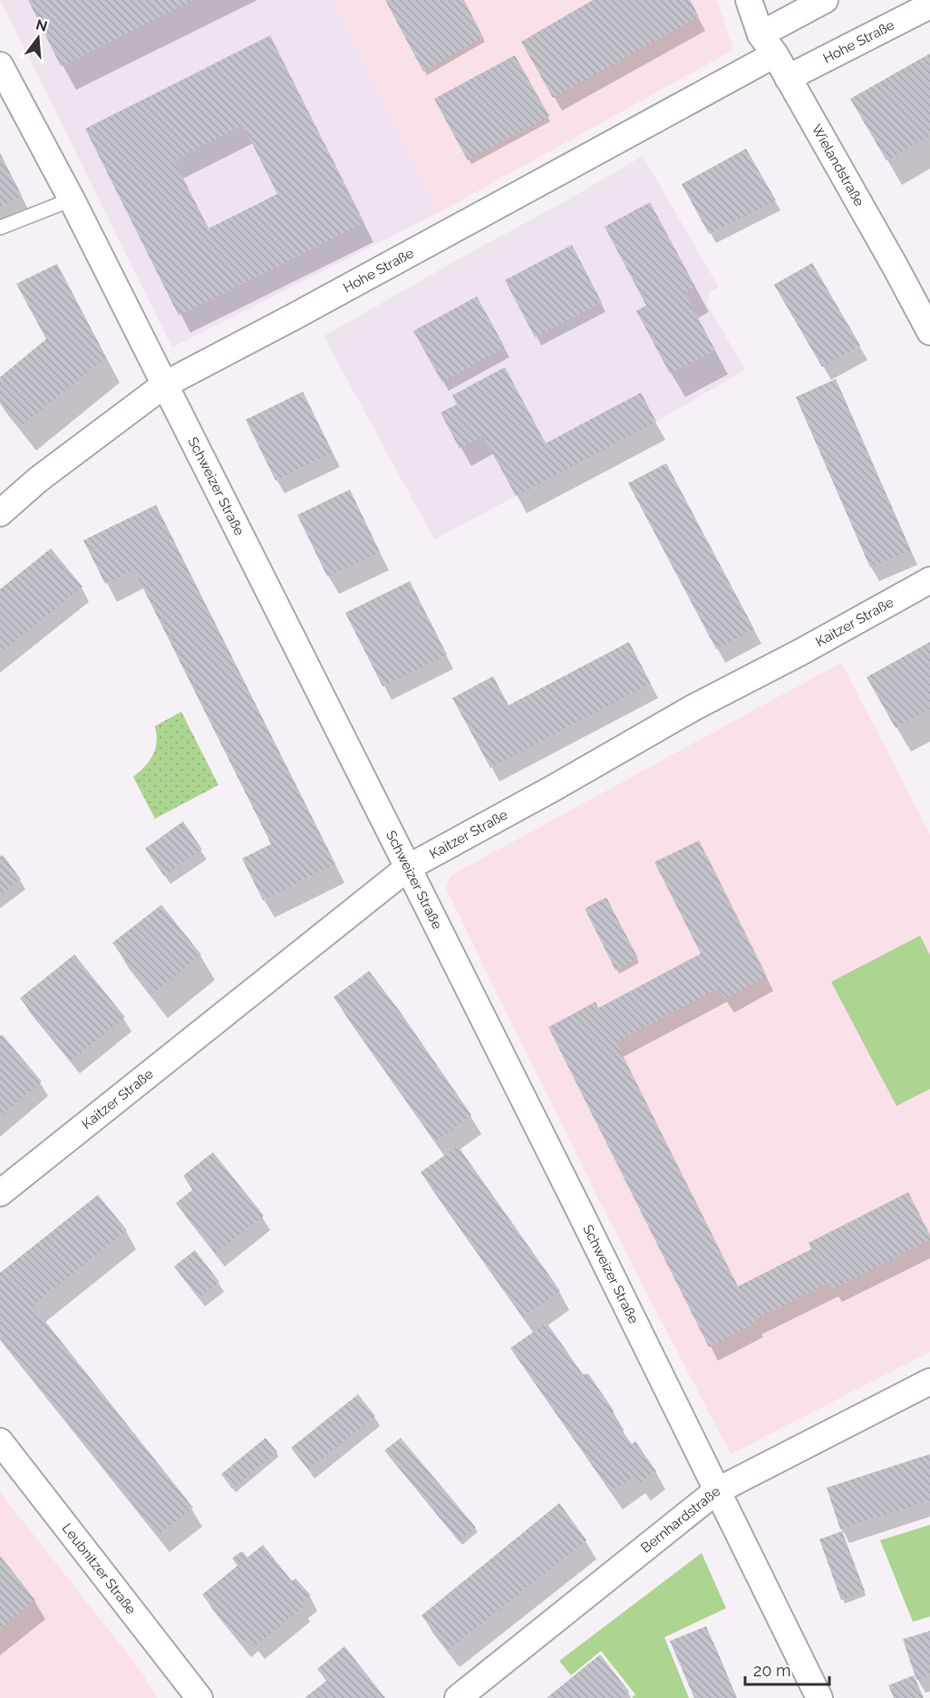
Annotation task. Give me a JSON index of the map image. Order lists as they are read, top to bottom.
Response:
{
  "streets": {
    "street": [
      "Hohe Straße",
      "Wielandstraße",
      "Schweizer Straße",
      "Kaitzer Straße",
      "Bernhardstraße",
      "Leubnitzer Straße"
    ]
  },
  "crossings": [
    ["Hohe Straße", "Wielandstraße"],
    ["Hohe Straße", "Schweizer Straße"],
    ["Schweizer Straße", "Kaitzer Straße"],
    ["Schweizer Straße", "Bernhardstraße"]
  ],
  "scale_bar": "20 m",
  "north": "top"
}
